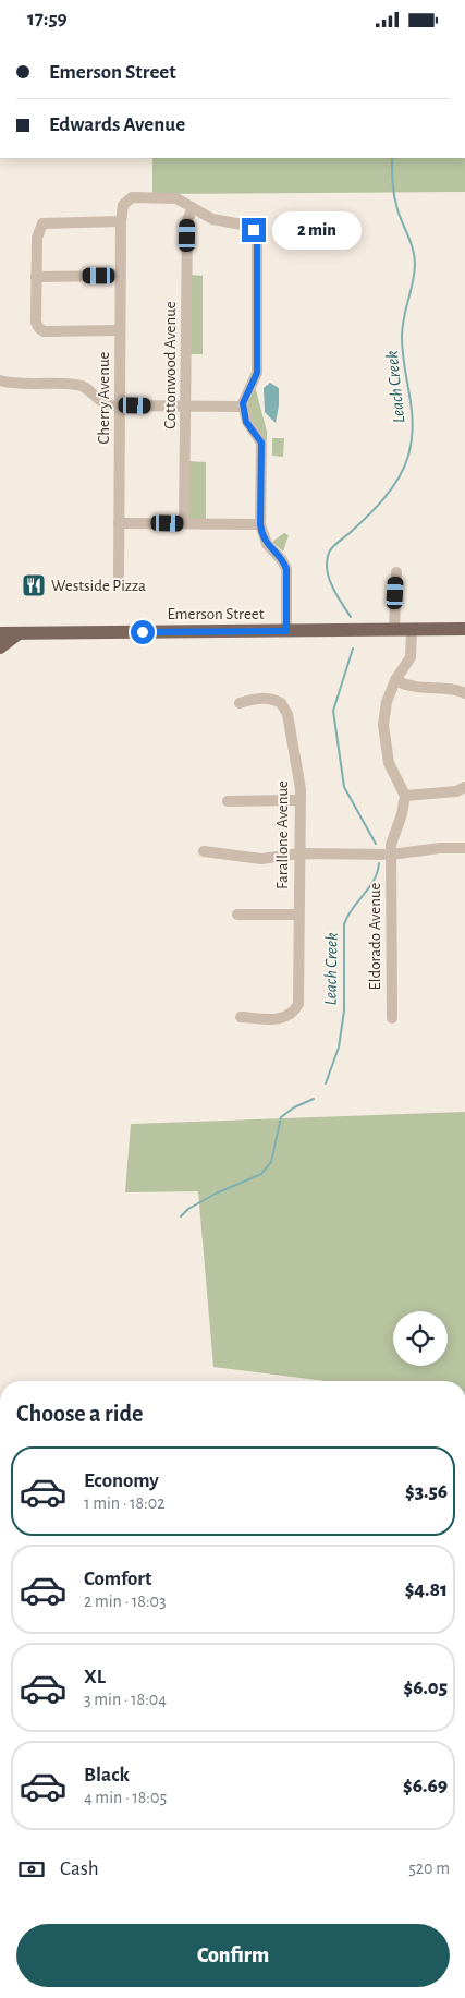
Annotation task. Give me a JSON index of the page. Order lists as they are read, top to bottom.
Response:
{
  "streets": {
    "main road": ["Emerson Street"],
    "street": [
      "Cottonwood Avenue",
      "Cherry Avenue",
      "Farallone Avenue",
      "Eldorado Avenue"
    ]
  },
  "water": ["Leach Creek"],
  "places": {
    "restaurant": ["Westside Pizza"]
  },
  "page": {
    "status": "17:59",
    "banner": ["Emerson Street", "Edwards Avenue"],
    "bubble": "2 min",
    "heading": "Choose a ride",
    "list": [
      {
        "name": "Economy",
        "note": "1 min · 18:02",
        "value": "$3.56"
      },
      {
        "name": "Comfort",
        "note": "2 min · 18:03",
        "value": "$4.81"
      },
      {
        "name": "XL",
        "note": "3 min · 18:04",
        "value": "$6.05"
      },
      {
        "name": "Black",
        "note": "4 min · 18:05",
        "value": "$6.69"
      }
    ],
    "pay": ["Cash", "520 m"],
    "buttons": "Confirm"
  }
}
